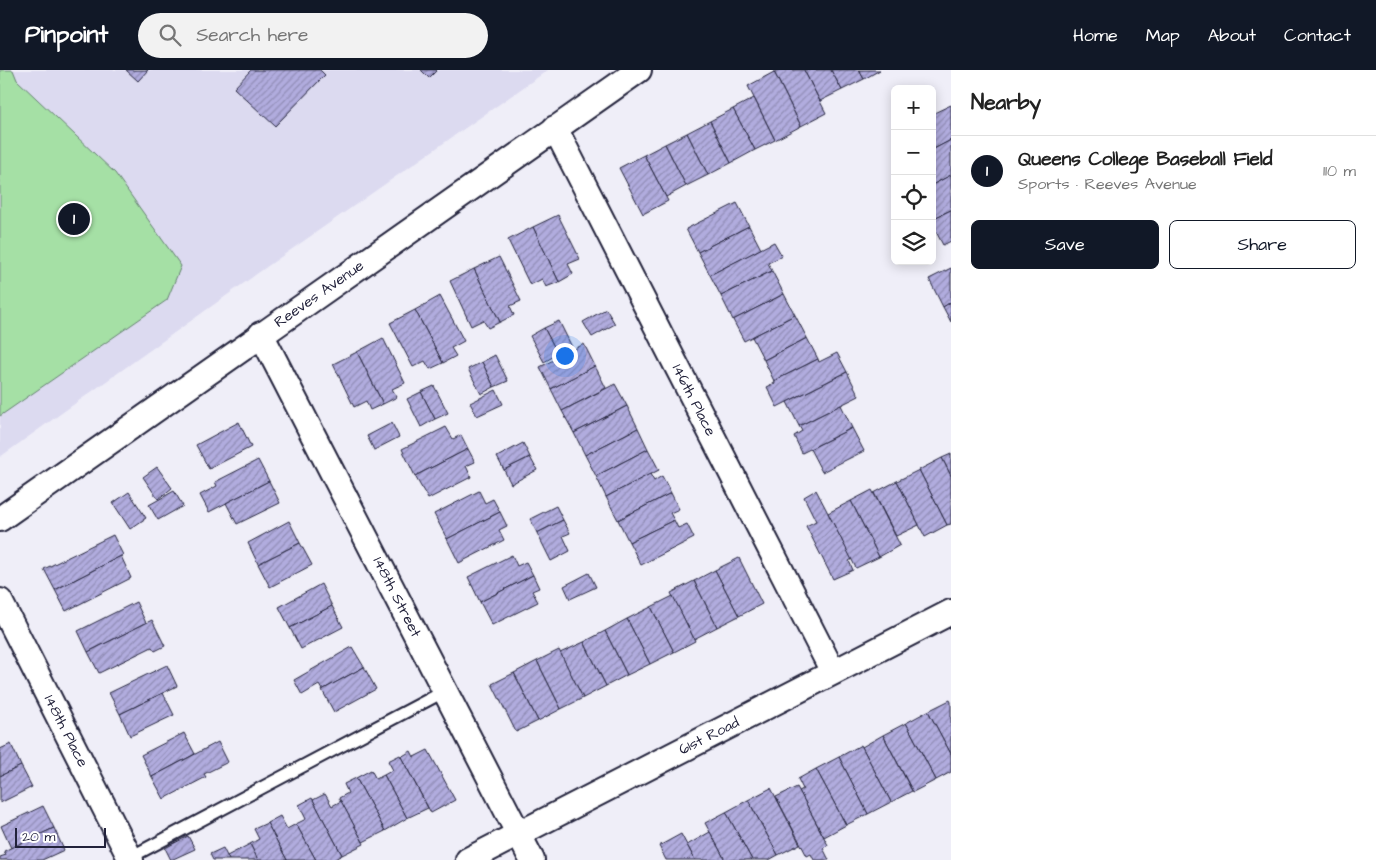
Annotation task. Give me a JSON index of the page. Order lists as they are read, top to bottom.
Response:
{
  "streets": {
    "street": [
      "Reeves Avenue",
      "146th Place",
      "148th Street",
      "148th Place",
      "61st Road"
    ]
  },
  "crossings": [
    ["Reeves Avenue", "146th Place"],
    ["Reeves Avenue", "148th Street"],
    ["146th Place", "61st Road"],
    ["148th Street", "61st Road"]
  ],
  "scale_bar": "20 m",
  "page": {
    "header": "Pinpoint",
    "search": "Search here",
    "nav": [
      "Home",
      "Map",
      "About",
      "Contact"
    ],
    "heading": "Nearby",
    "map_buttons": ["+", "−"],
    "list": [
      {
        "mark": "1",
        "name": "Queens College Baseball Field",
        "note": "Sports · Reeves Avenue",
        "value": "110 m"
      }
    ],
    "pins": "1",
    "buttons": ["Save", "Share"],
    "scale": "20 m"
  }
}
